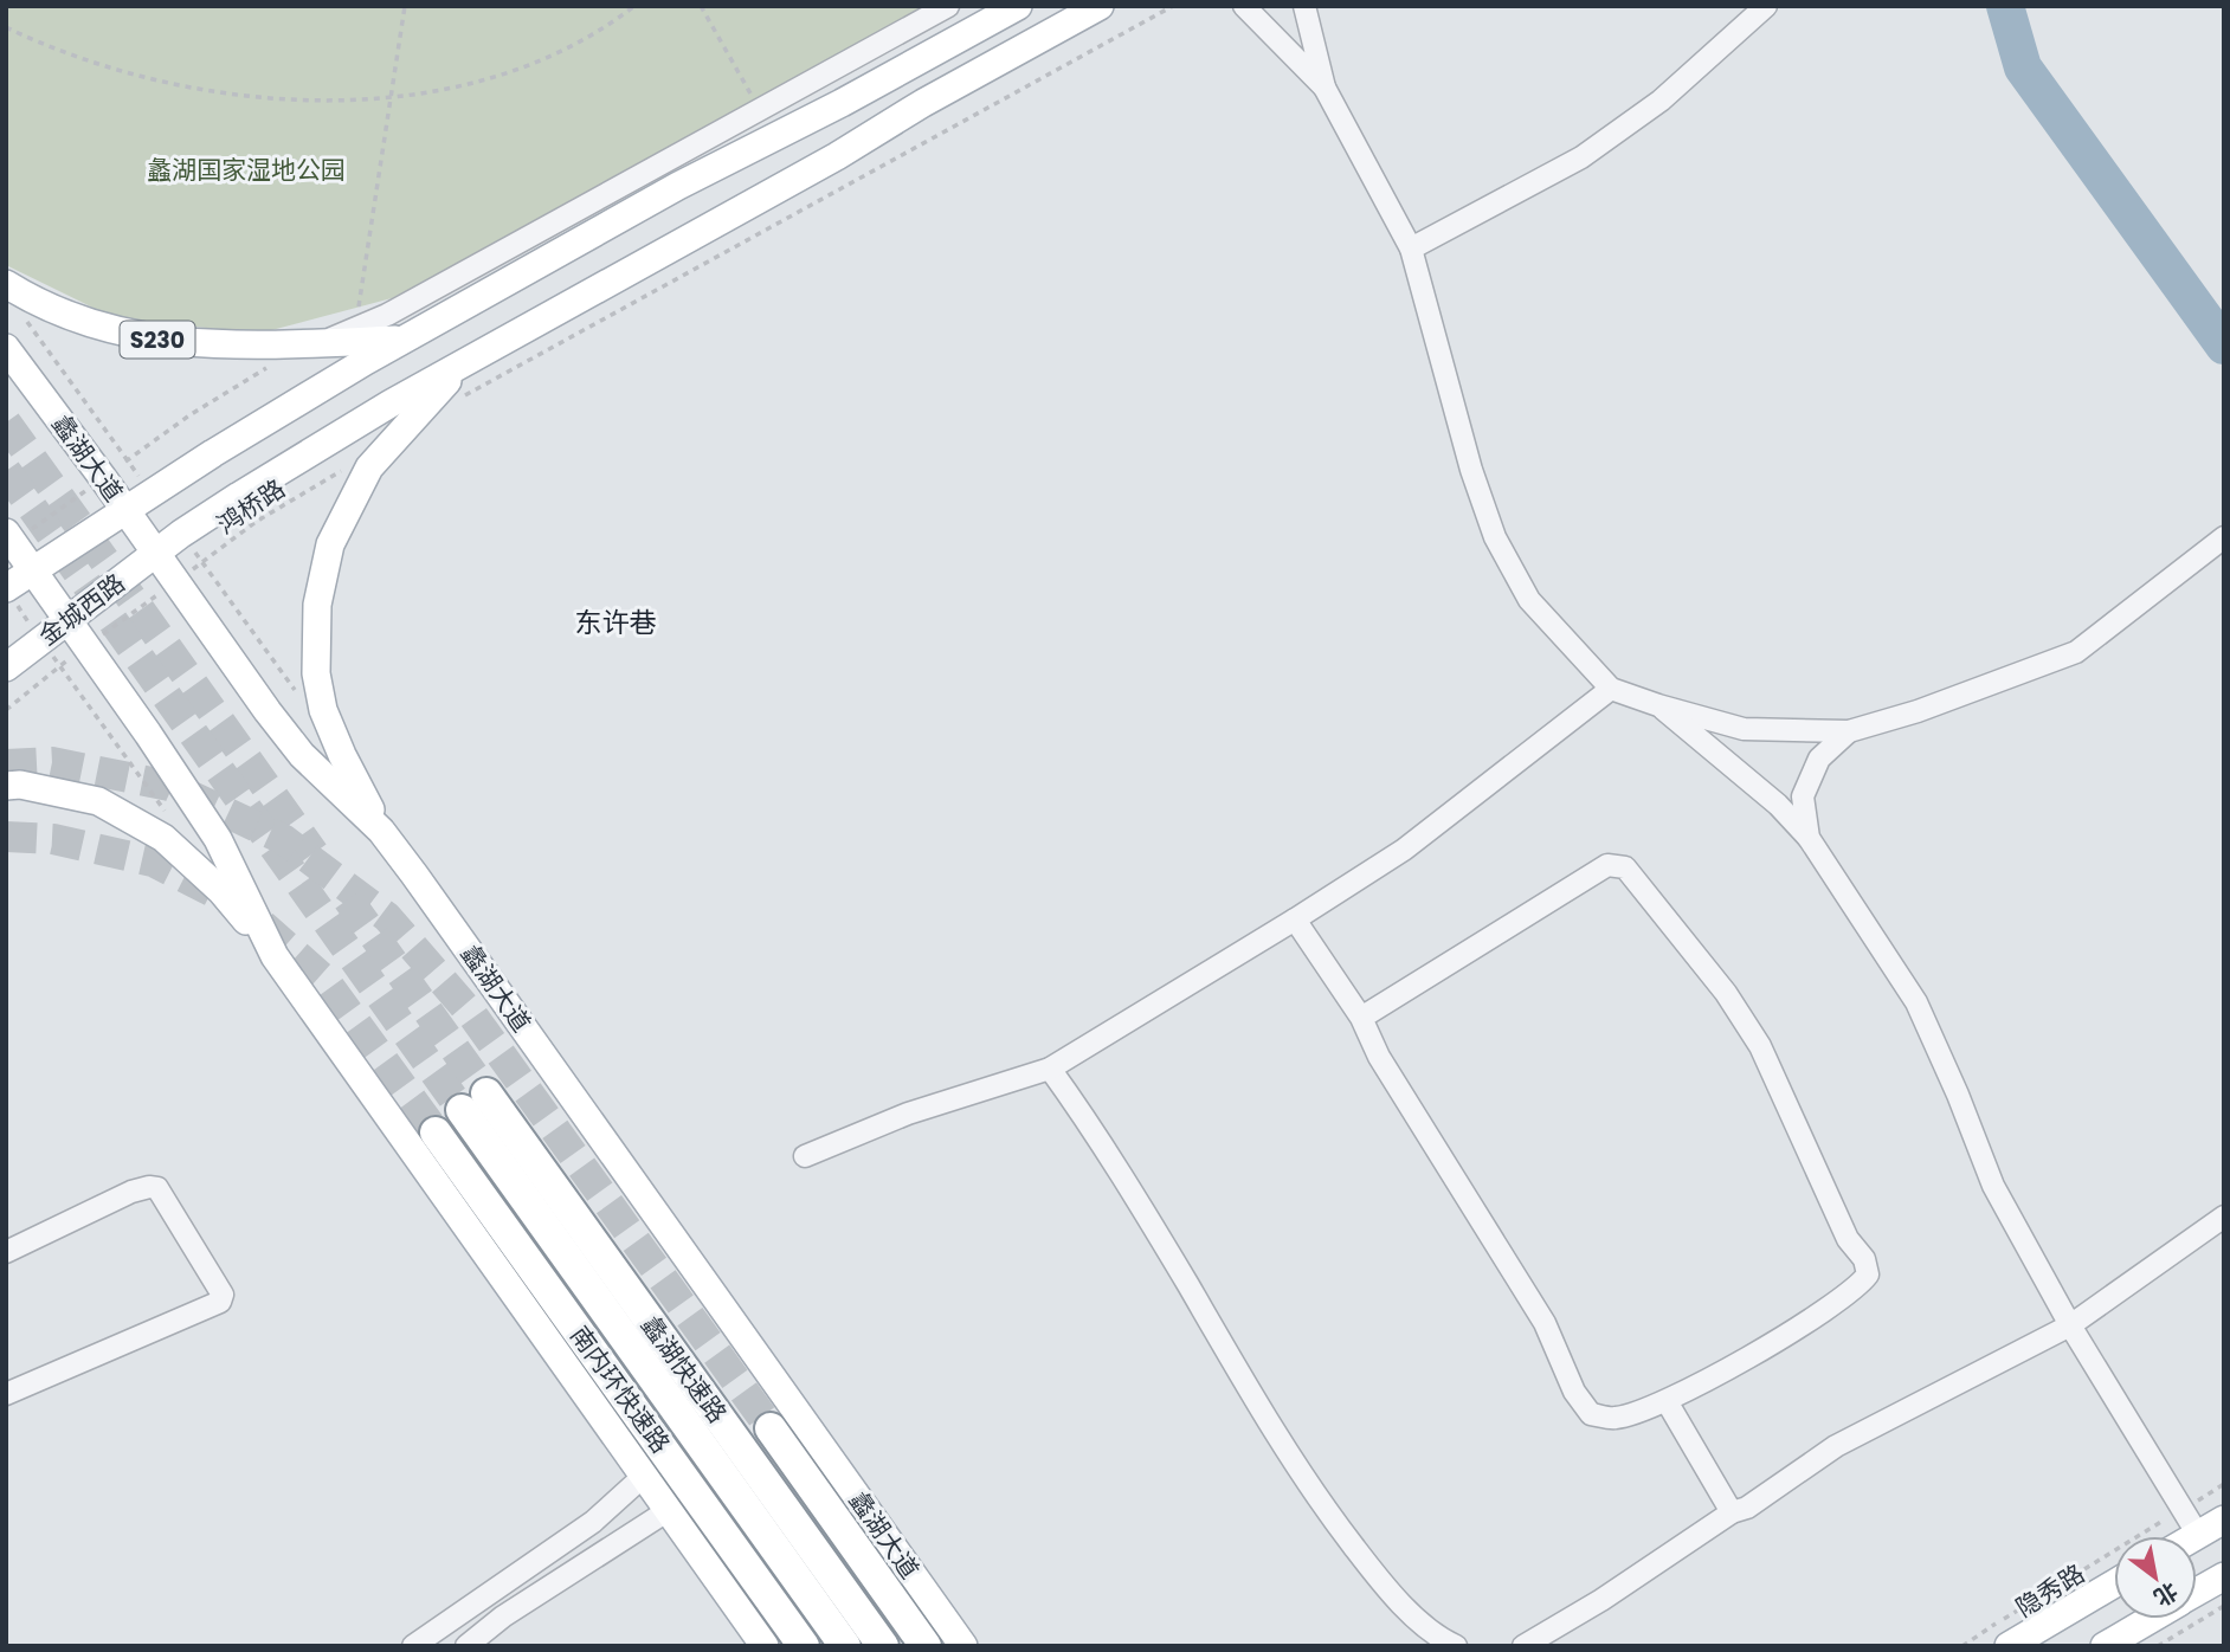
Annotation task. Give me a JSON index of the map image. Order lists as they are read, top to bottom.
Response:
{
  "streets": {
    "highway": ["蠡湖快速路", "南内环快速路"],
    "main road": [
      "S230",
      "蠡湖大道",
      "金城西路",
      "隐秀路"
    ],
    "path": ["鸿桥路"]
  },
  "crossings": [
    ["蠡湖大道", "鸿桥路"],
    ["蠡湖大道", "金城西路"]
  ],
  "districts": ["东许巷"],
  "parks": ["蠡湖国家湿地公园"],
  "north": "bottom right"
}
